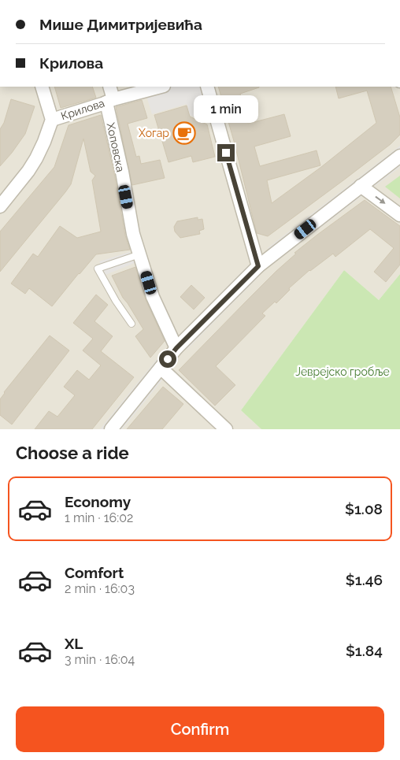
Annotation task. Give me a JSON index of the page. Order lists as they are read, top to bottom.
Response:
{
  "streets": {
    "street": ["Крилова", "Хоповска"]
  },
  "crossings": [
    ["Крилова", "Хоповска"]
  ],
  "parks": ["Јеврејско гробље"],
  "places": {
    "cafe": ["Хогар"]
  },
  "page": {
    "banner": ["Мише Димитријевића", "Крилова"],
    "bubble": "1 min",
    "heading": "Choose a ride",
    "list": [
      {
        "name": "Economy",
        "note": "1 min · 16:02",
        "value": "$1.08"
      },
      {
        "name": "Comfort",
        "note": "2 min · 16:03",
        "value": "$1.46"
      },
      {
        "name": "XL",
        "note": "3 min · 16:04",
        "value": "$1.84"
      }
    ],
    "buttons": "Confirm"
  }
}
